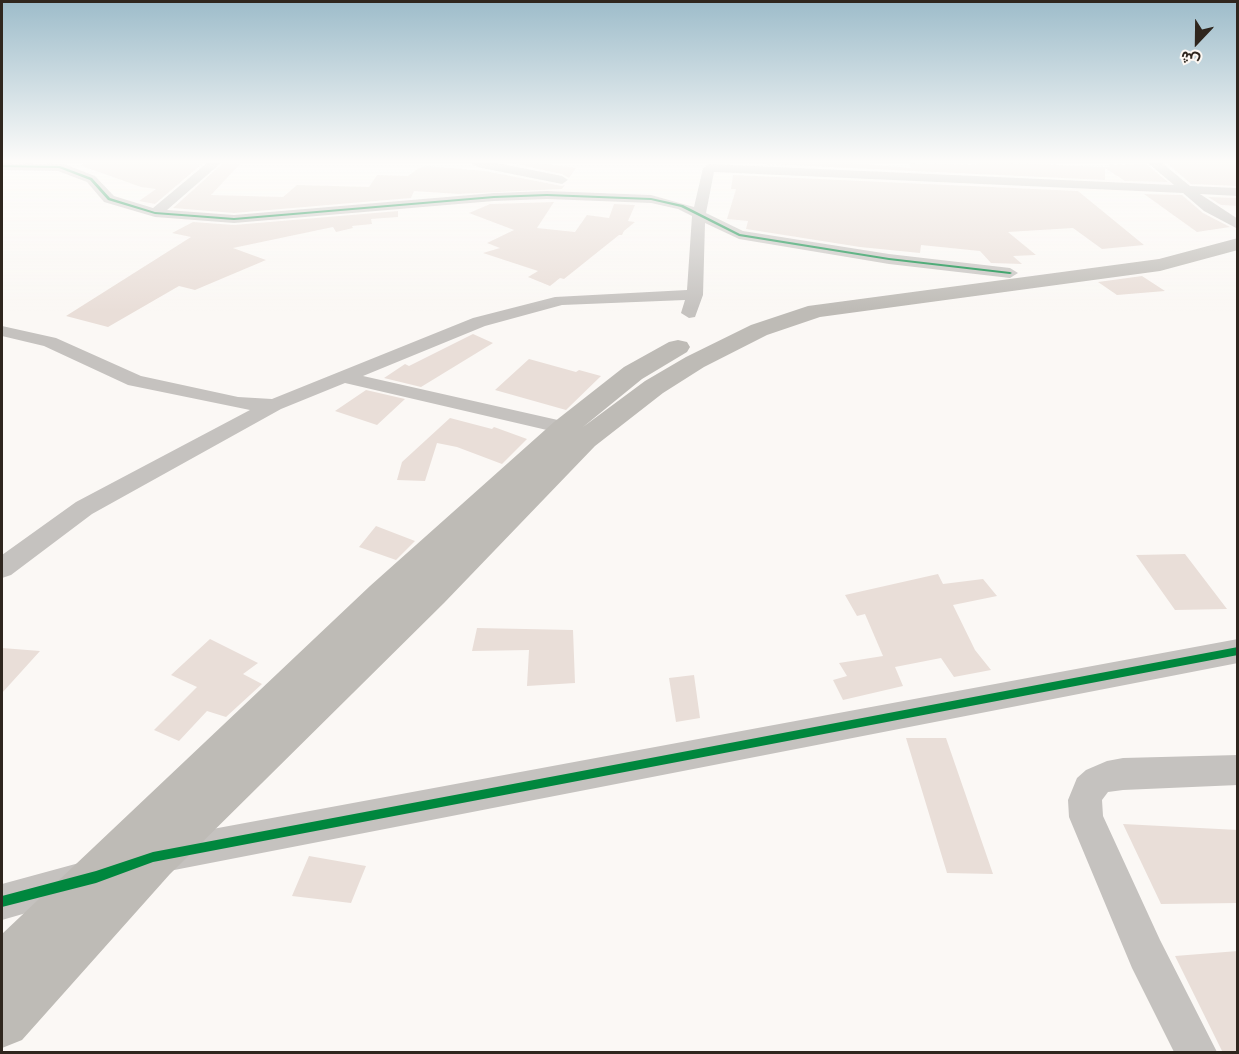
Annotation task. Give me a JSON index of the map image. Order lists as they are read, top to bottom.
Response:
{
  "north": "bottom"
}
